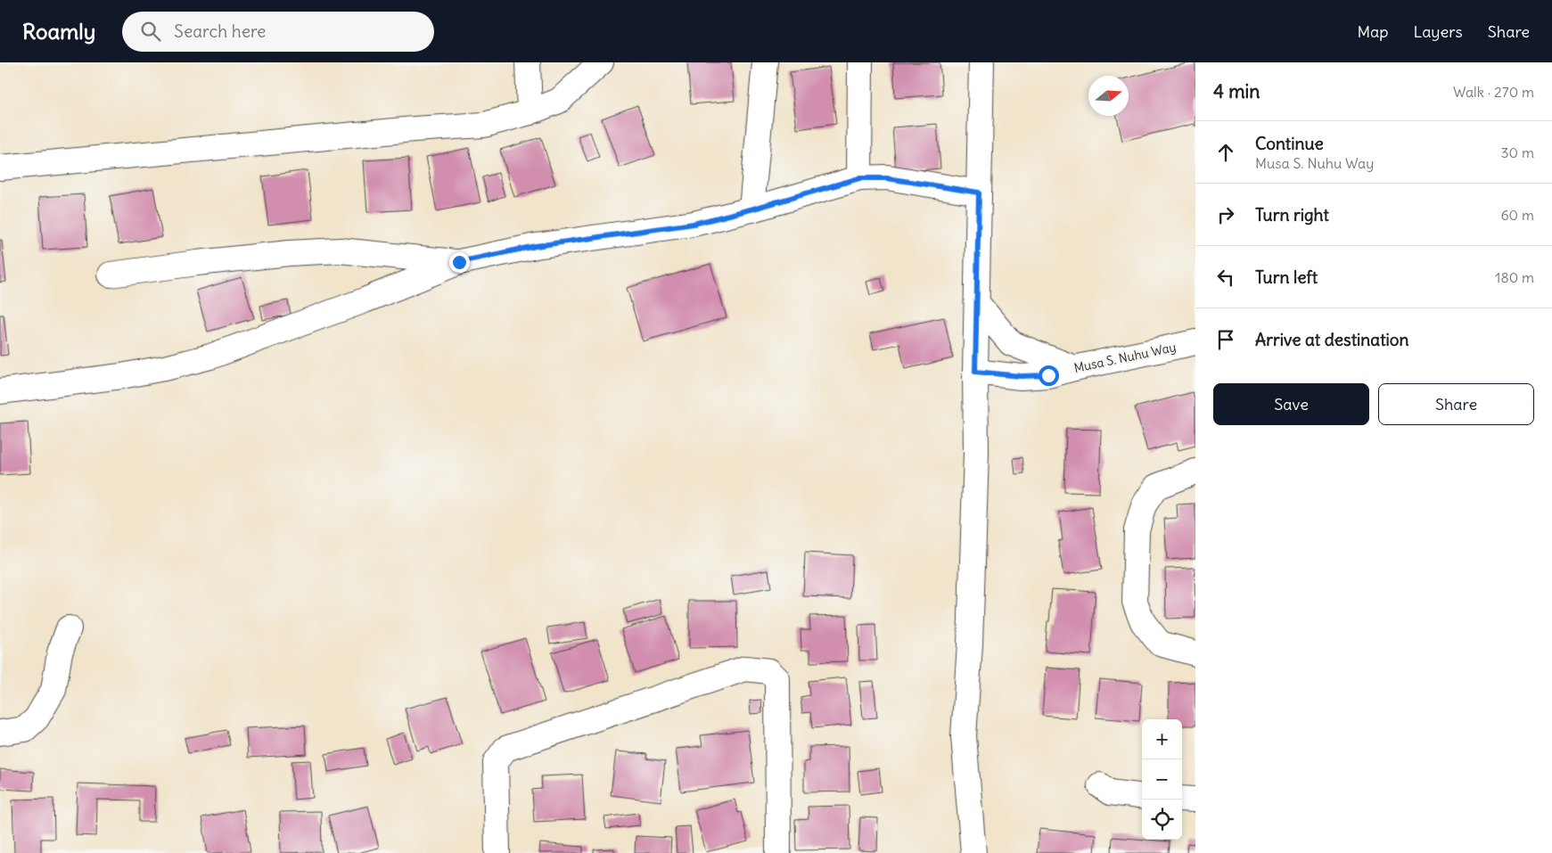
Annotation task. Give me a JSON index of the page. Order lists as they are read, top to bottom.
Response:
{
  "streets": {
    "street": ["Musa S. Nuhu Way"]
  },
  "north": "right",
  "page": {
    "header": "Roamly",
    "search": "Search here",
    "nav": ["Map", "Layers", "Share"],
    "heading": ["4 min", "Walk · 270 m"],
    "list": [
      ["Continue", "Musa S. Nuhu Way", "30 m"],
      ["Turn right", "60 m"],
      ["Turn left", "180 m"],
      "Arrive at destination"
    ],
    "buttons": ["Save", "Share"],
    "map_buttons": ["+", "−"]
  }
}
